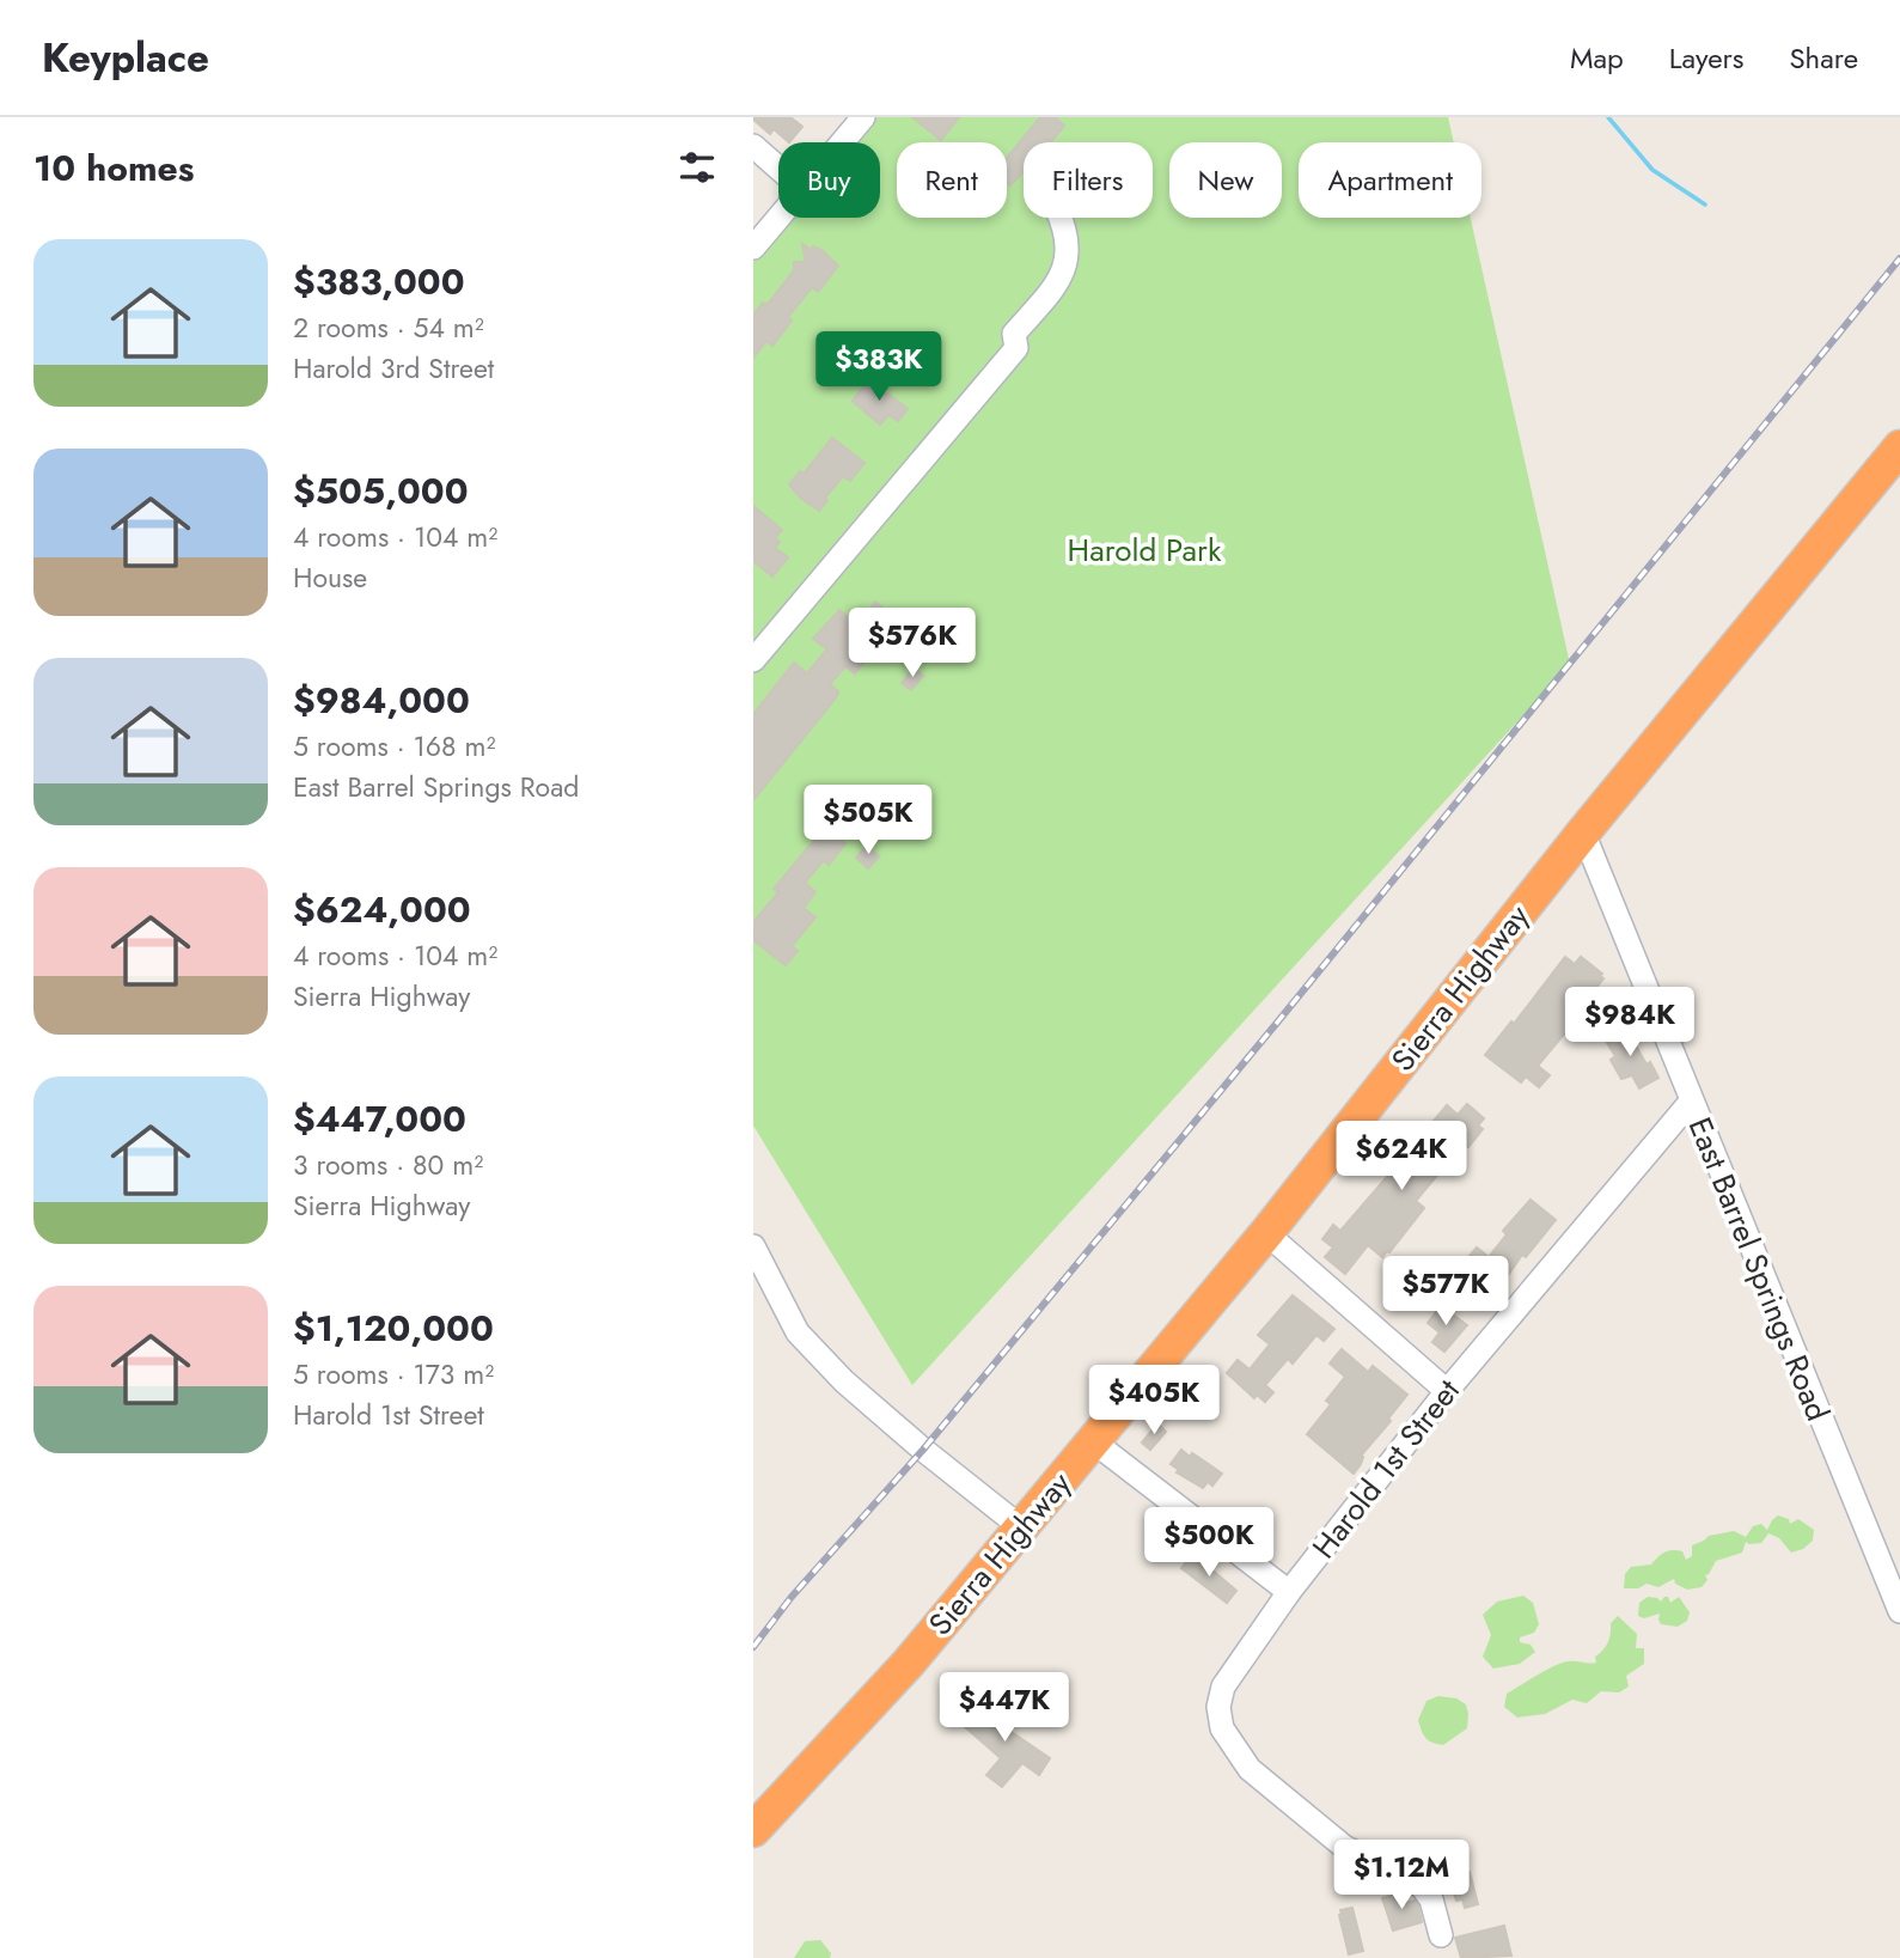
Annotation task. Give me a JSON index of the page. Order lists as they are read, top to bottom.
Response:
{
  "streets": {
    "highway": ["Sierra Highway"],
    "street": ["East Barrel Springs Road", "Harold 1st Street"]
  },
  "crossings": [
    ["Sierra Highway", "East Barrel Springs Road"],
    ["East Barrel Springs Road", "Harold 1st Street"]
  ],
  "parks": ["Harold Park"],
  "page": {
    "header": "Keyplace",
    "nav": ["Map", "Layers", "Share"],
    "heading": "10 homes",
    "chip": [
      "Buy",
      "Rent",
      "Filters",
      "New",
      "Apartment"
    ],
    "list": [
      {
        "name": "$383,000",
        "note": "2 rooms · 54 m² · Harold 3rd Street"
      },
      {
        "name": "$505,000",
        "note": "4 rooms · 104 m² · House"
      },
      {
        "name": "$984,000",
        "note": "5 rooms · 168 m² · East Barrel Springs Road"
      },
      {
        "name": "$624,000",
        "note": "4 rooms · 104 m² · Sierra Highway"
      },
      {
        "name": "$447,000",
        "note": "3 rooms · 80 m² · Sierra Highway"
      },
      {
        "name": "$1,120,000",
        "note": "5 rooms · 173 m² · Harold 1st Street"
      }
    ],
    "price": [
      "$383K",
      "$576K",
      "$505K",
      "$984K",
      "$624K",
      "$577K",
      "$405K",
      "$500K",
      "$447K",
      "$1.12M"
    ]
  }
}
